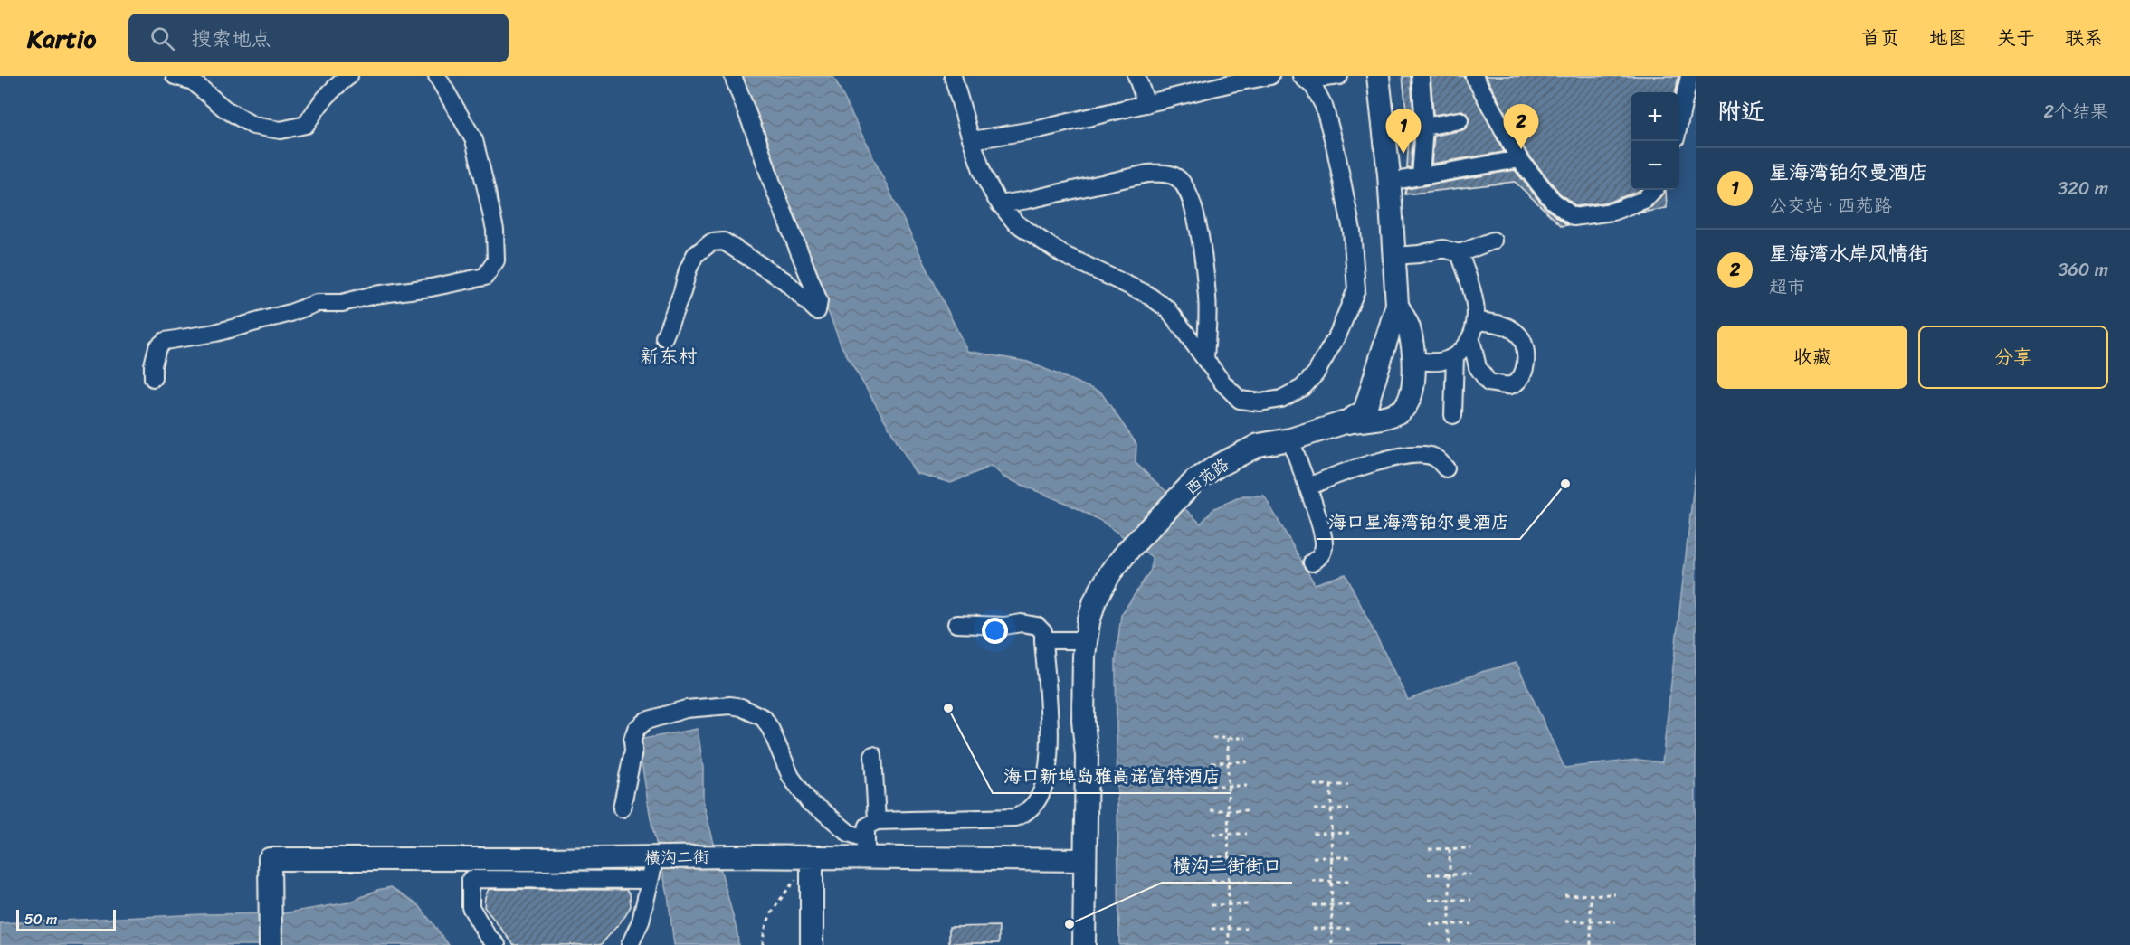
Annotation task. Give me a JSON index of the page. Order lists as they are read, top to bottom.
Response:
{
  "streets": {
    "main road": ["西苑路", "横沟二街"]
  },
  "crossings": [
    ["西苑路", "横沟二街"]
  ],
  "districts": ["新东村"],
  "places": ["海口星海湾铂尔曼酒店", "海口新埠岛雅高诺富特酒店", "横沟二街街口"],
  "scale_bar": "50 m",
  "page": {
    "header": "Kartio",
    "search": "搜索地点",
    "nav": [
      "首页",
      "地图",
      "关于",
      "联系"
    ],
    "heading": ["附近", "2个结果"],
    "map_buttons": ["+", "−"],
    "pins": ["2", "1"],
    "list": [
      {
        "mark": "1",
        "name": "星海湾铂尔曼酒店",
        "note": "公交站 · 西苑路",
        "value": "320 m"
      },
      {
        "mark": "2",
        "name": "星海湾水岸风情街",
        "note": "超市",
        "value": "360 m"
      }
    ],
    "buttons": ["收藏", "分享"],
    "scale": "50 m"
  }
}
